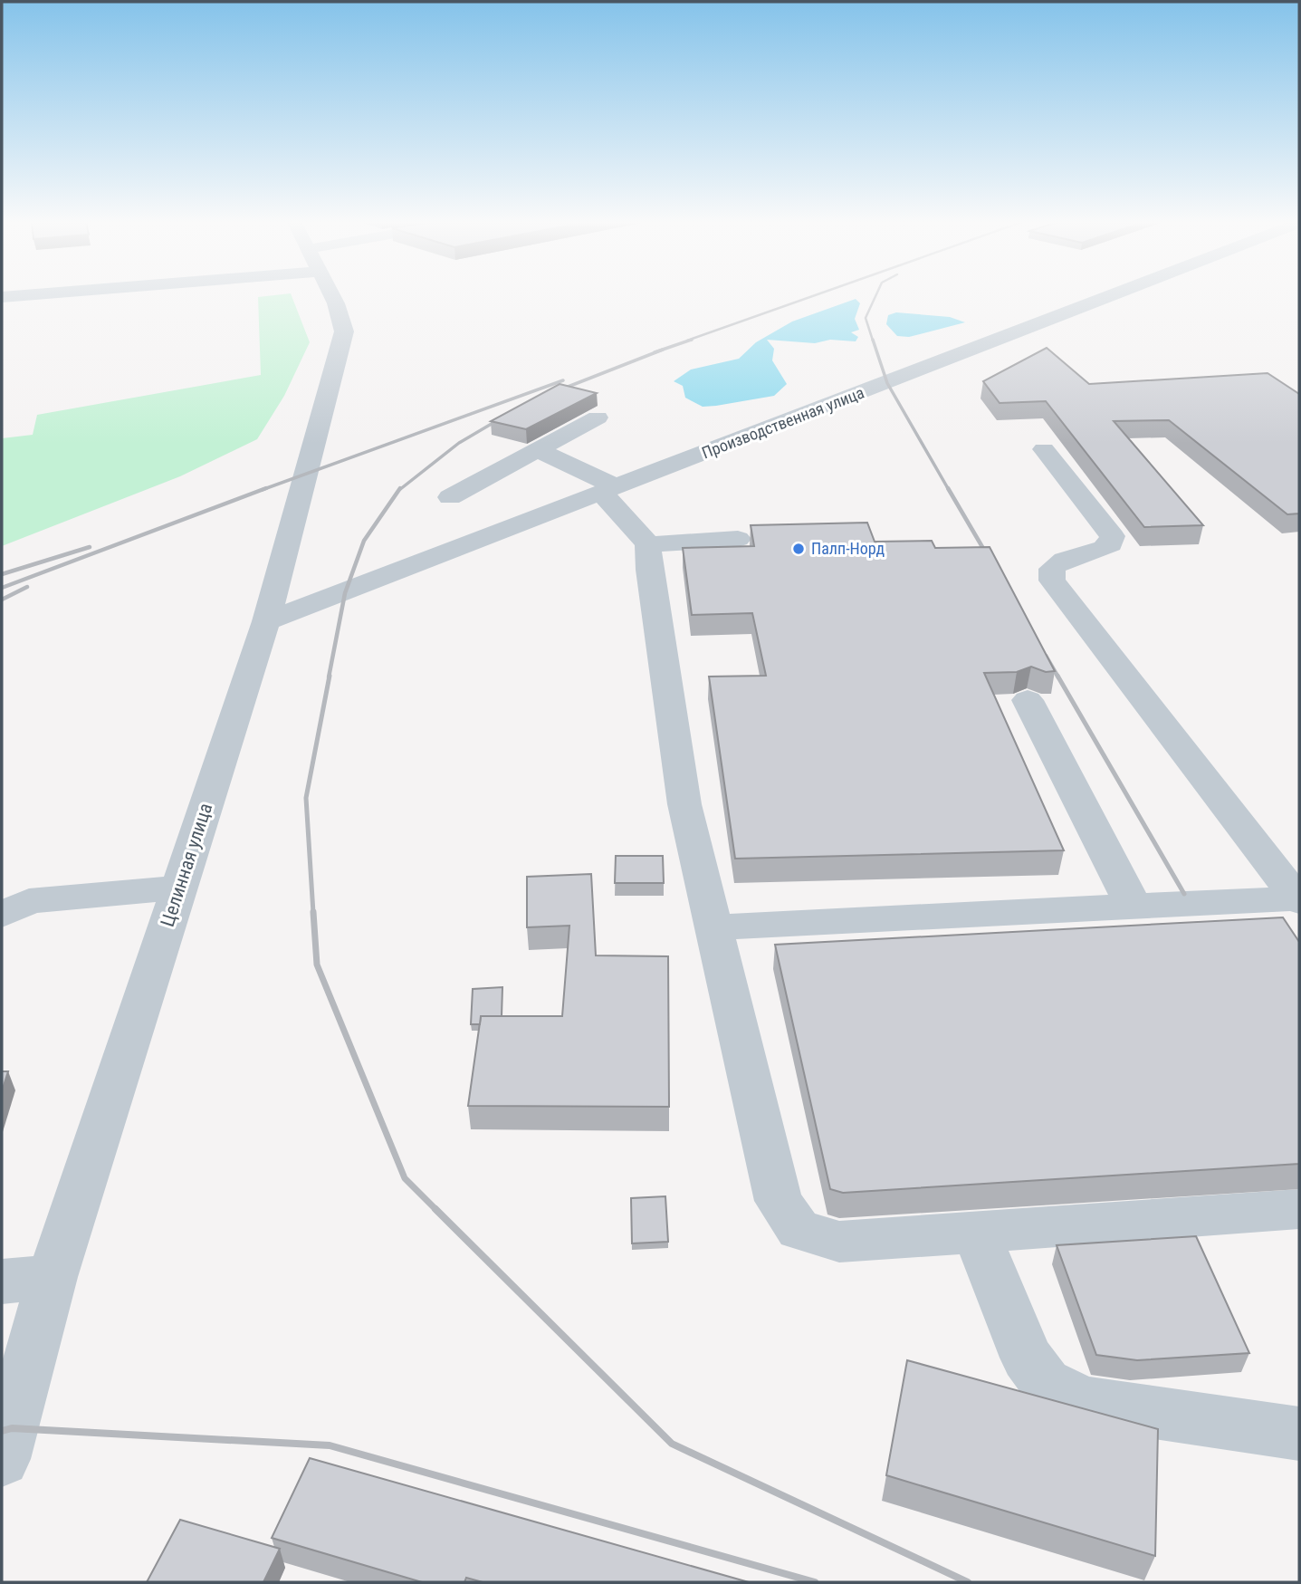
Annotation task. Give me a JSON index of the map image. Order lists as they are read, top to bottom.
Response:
{
  "streets": {
    "street": ["Производственная улица", "Целинная улица"]
  },
  "crossings": [
    ["Производственная улица", "Целинная улица"]
  ],
  "places": ["Палп-Норд"]
}
